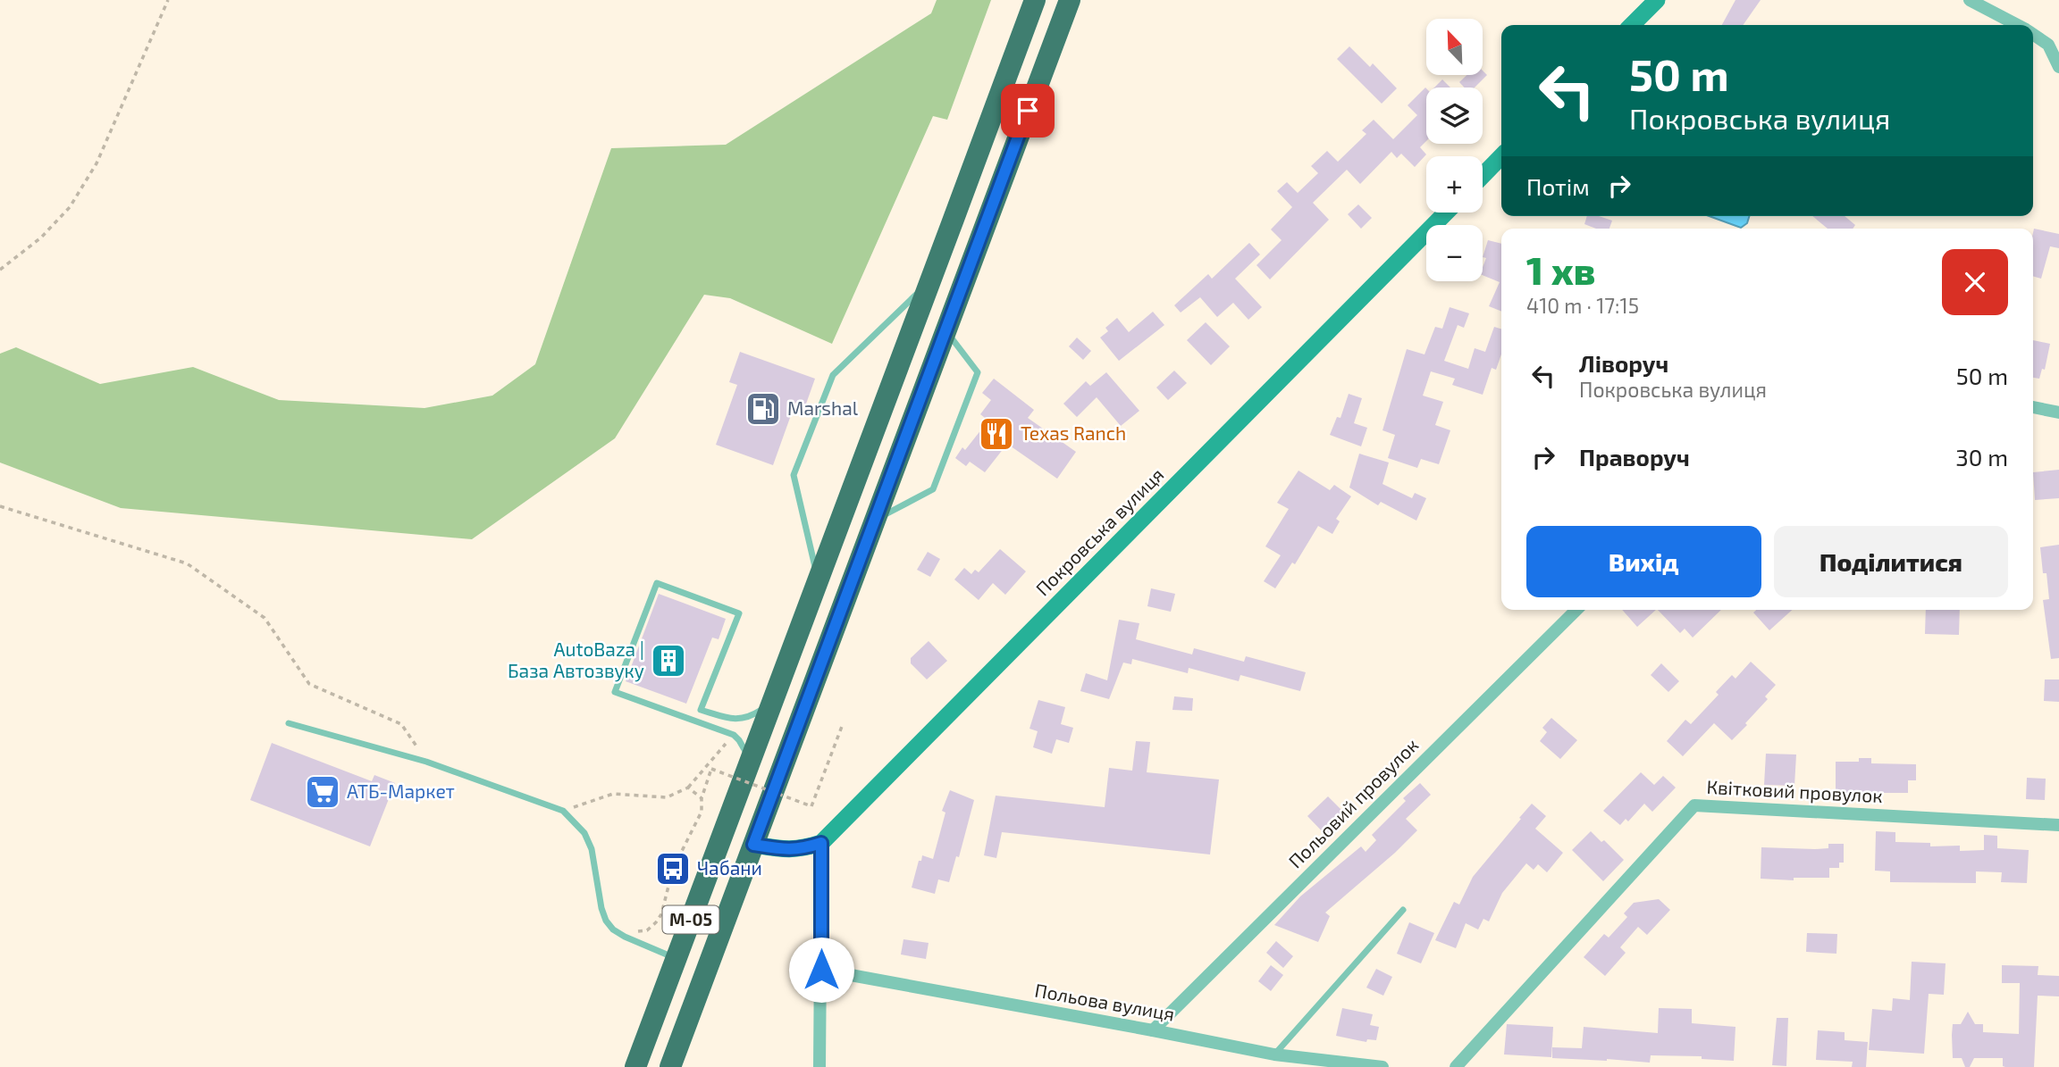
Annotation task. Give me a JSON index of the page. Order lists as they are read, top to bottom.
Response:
{
  "streets": {
    "highway": ["М-05"],
    "street": [
      "Покровська вулиця",
      "Квітковий провулок",
      "Польовий провулок",
      "Польова вулиця"
    ]
  },
  "crossings": [
    ["Польовий провулок", "Польова вулиця"]
  ],
  "places": {
    "fuel station": ["Marshal"],
    "restaurant": ["Texas Ranch"],
    "building": ["AutoBaza | База Автозвуку"],
    "supermarket": ["АТБ-Маркет"],
    "bus stop": ["Чабани"]
  },
  "north": "top left",
  "page": {
    "map_buttons": ["+", "−"],
    "turn": ["50 m", "Покровська вулиця"],
    "then": "Потім",
    "heading": ["1 хв", "410 m · 17:15"],
    "list": [
      {
        "name": "Ліворуч",
        "note": "Покровська вулиця",
        "value": "50 m"
      },
      {
        "name": "Праворуч",
        "value": "30 m"
      }
    ],
    "buttons": ["Вихід", "Поділитися"]
  }
}
